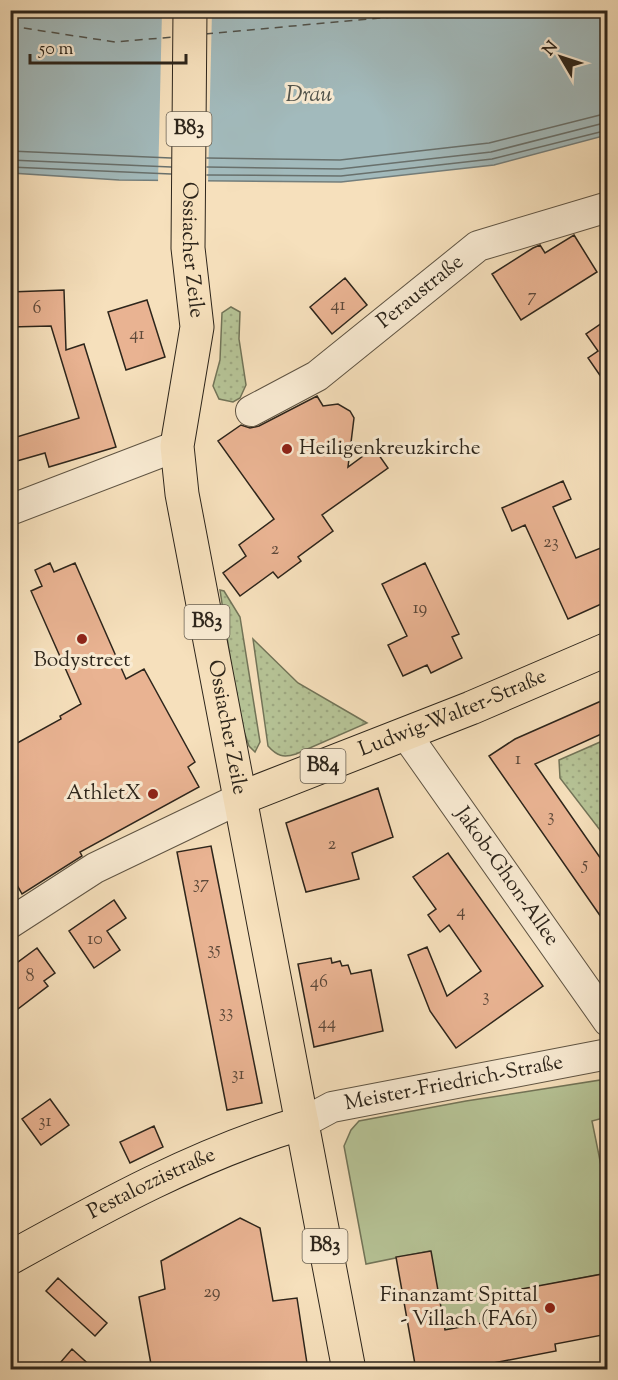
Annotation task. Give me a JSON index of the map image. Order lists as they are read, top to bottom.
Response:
{
  "streets": {
    "main road": [
      "B83",
      "Ossiacher Zeile",
      "Ludwig-Walter-Straße",
      "B84",
      "Pestalozzistraße"
    ],
    "street": ["Peraustraße", "Jakob-Ghon-Allee", "Meister-Friedrich-Straße"]
  },
  "crossings": [
    ["Ossiacher Zeile", "Ludwig-Walter-Straße"],
    ["Ossiacher Zeile", "Meister-Friedrich-Straße"],
    ["Ossiacher Zeile", "Pestalozzistraße"],
    ["Ludwig-Walter-Straße", "Jakob-Ghon-Allee"],
    ["Meister-Friedrich-Straße", "Pestalozzistraße"]
  ],
  "water": ["Drau"],
  "places": [
    "Heiligenkreuzkirche",
    "Bodystreet",
    "AthletX",
    "Finanzamt Spittal - Villach (FA61)"
  ],
  "house_numbers": [
    "7",
    "41",
    "6",
    "41",
    "23",
    "2",
    "19",
    "1",
    "3",
    "2",
    "5",
    "37",
    "4",
    "10",
    "35",
    "8",
    "46",
    "3",
    "33",
    "44",
    "31",
    "31",
    "29"
  ],
  "scale_bar": "50 m",
  "north": "top left"
}
